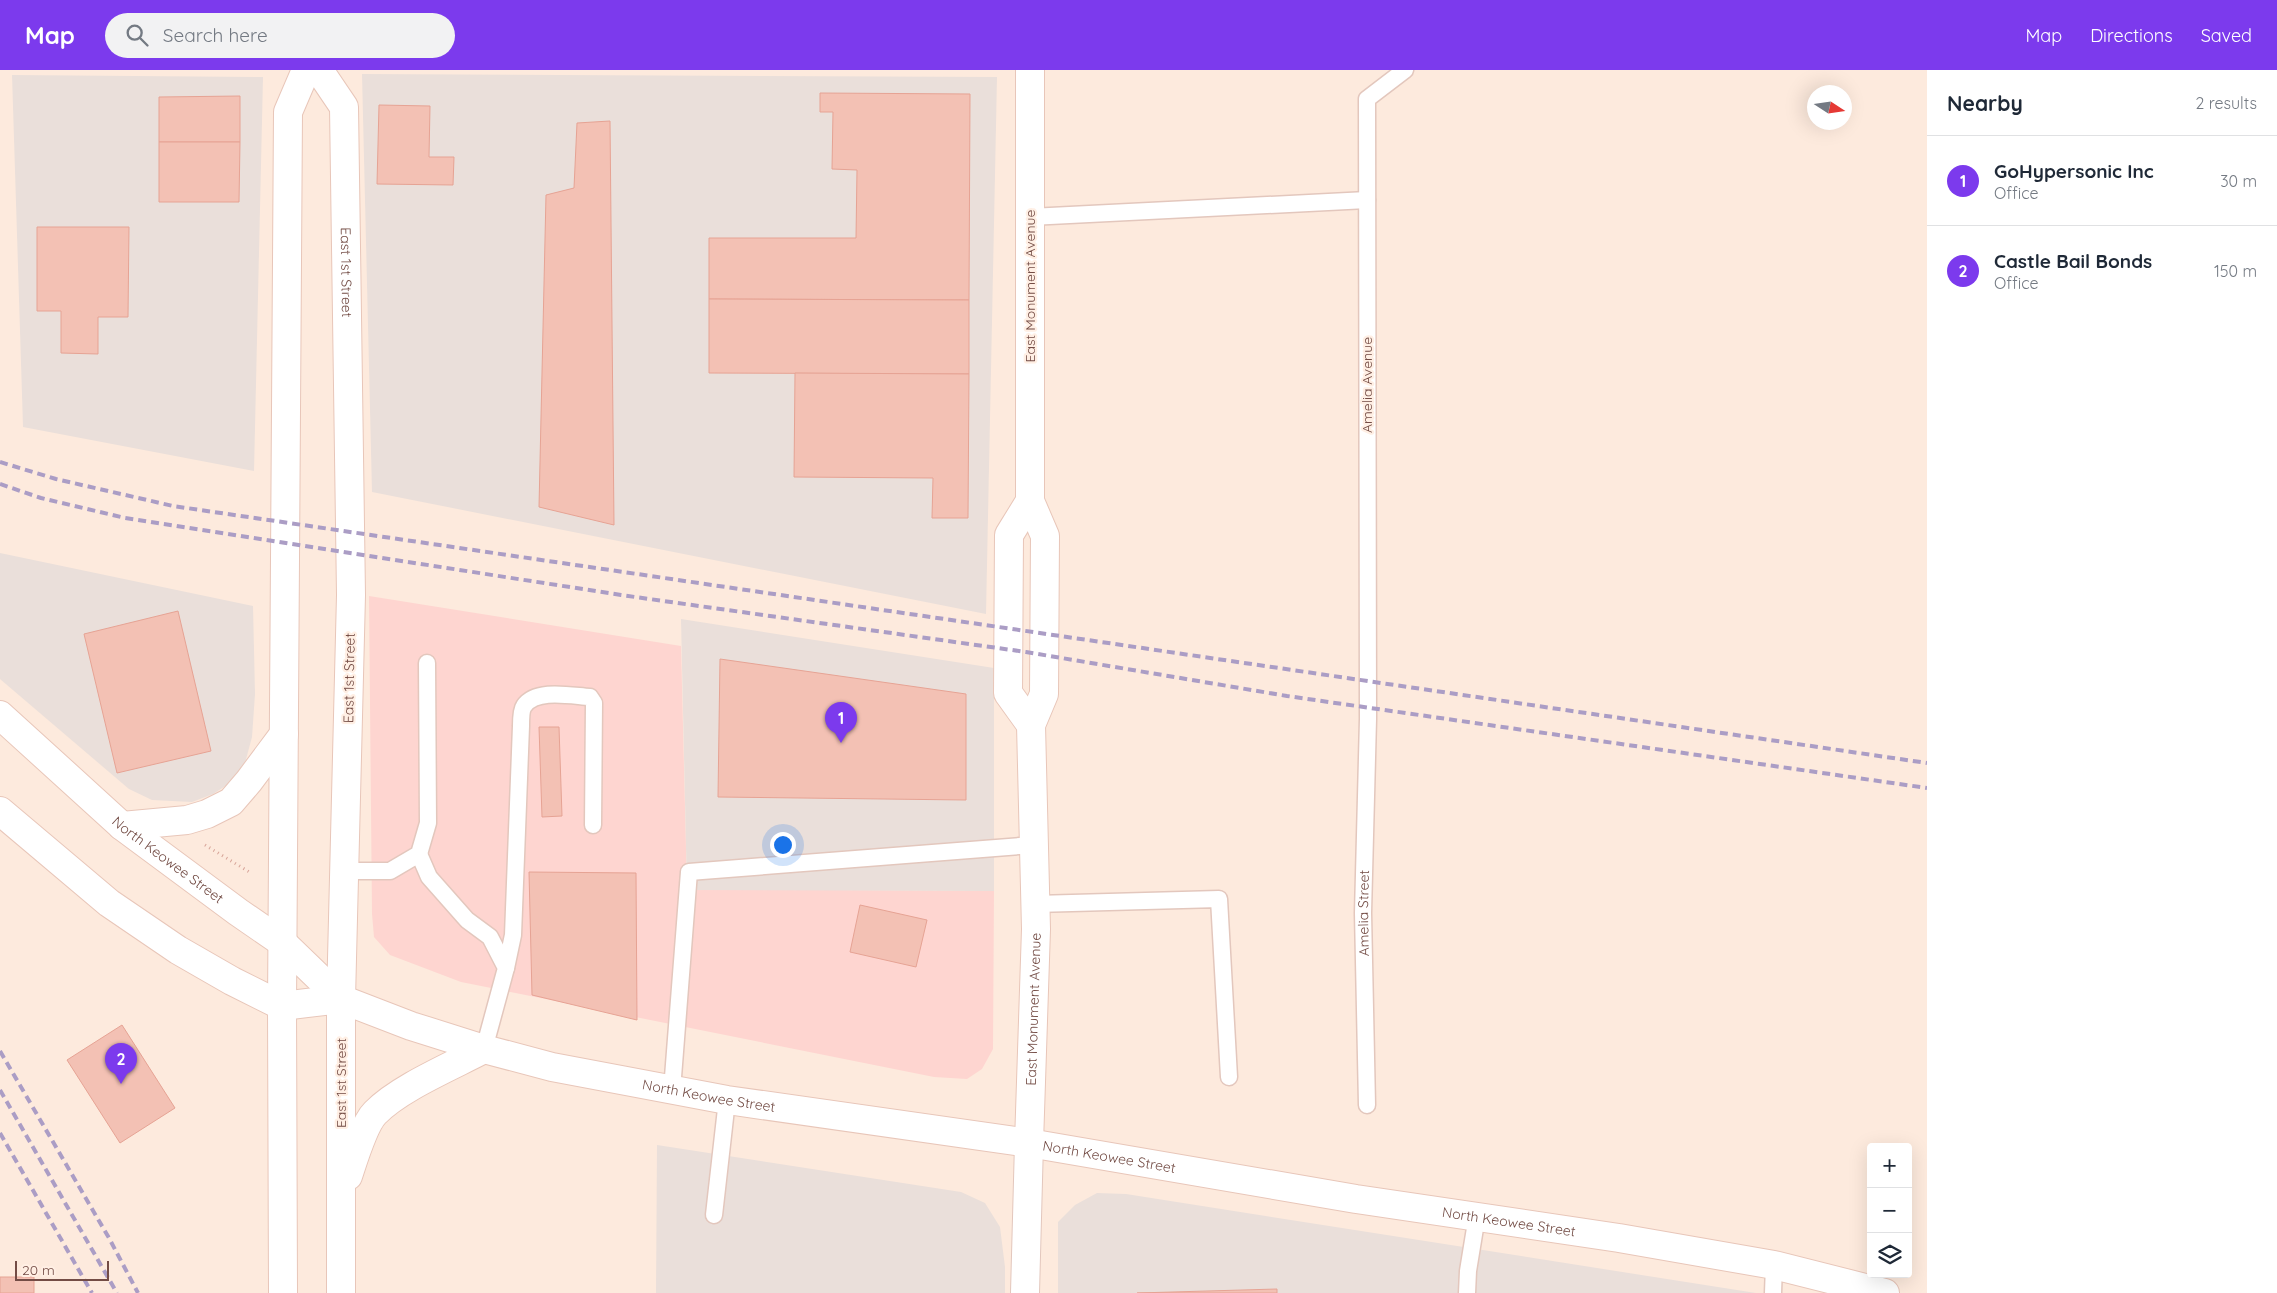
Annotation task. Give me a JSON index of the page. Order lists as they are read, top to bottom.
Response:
{
  "streets": {
    "main road": ["East 1st Street", "East Monument Avenue", "North Keowee Street"],
    "lane": ["Amelia Avenue", "Amelia Street"]
  },
  "crossings": [
    ["East 1st Street", "North Keowee Street"],
    ["East Monument Avenue", "North Keowee Street"],
    ["Amelia Avenue", "Amelia Street"]
  ],
  "scale_bar": "20 m",
  "north": "right",
  "page": {
    "header": "Map",
    "search": "Search here",
    "nav": ["Map", "Directions", "Saved"],
    "heading": ["Nearby", "2 results"],
    "list": [
      {
        "mark": "1",
        "name": "GoHypersonic Inc",
        "note": "Office",
        "value": "30 m"
      },
      {
        "mark": "2",
        "name": "Castle Bail Bonds",
        "note": "Office",
        "value": "150 m"
      }
    ],
    "pins": ["1", "2"],
    "map_buttons": ["+", "−"],
    "scale": "20 m"
  }
}
